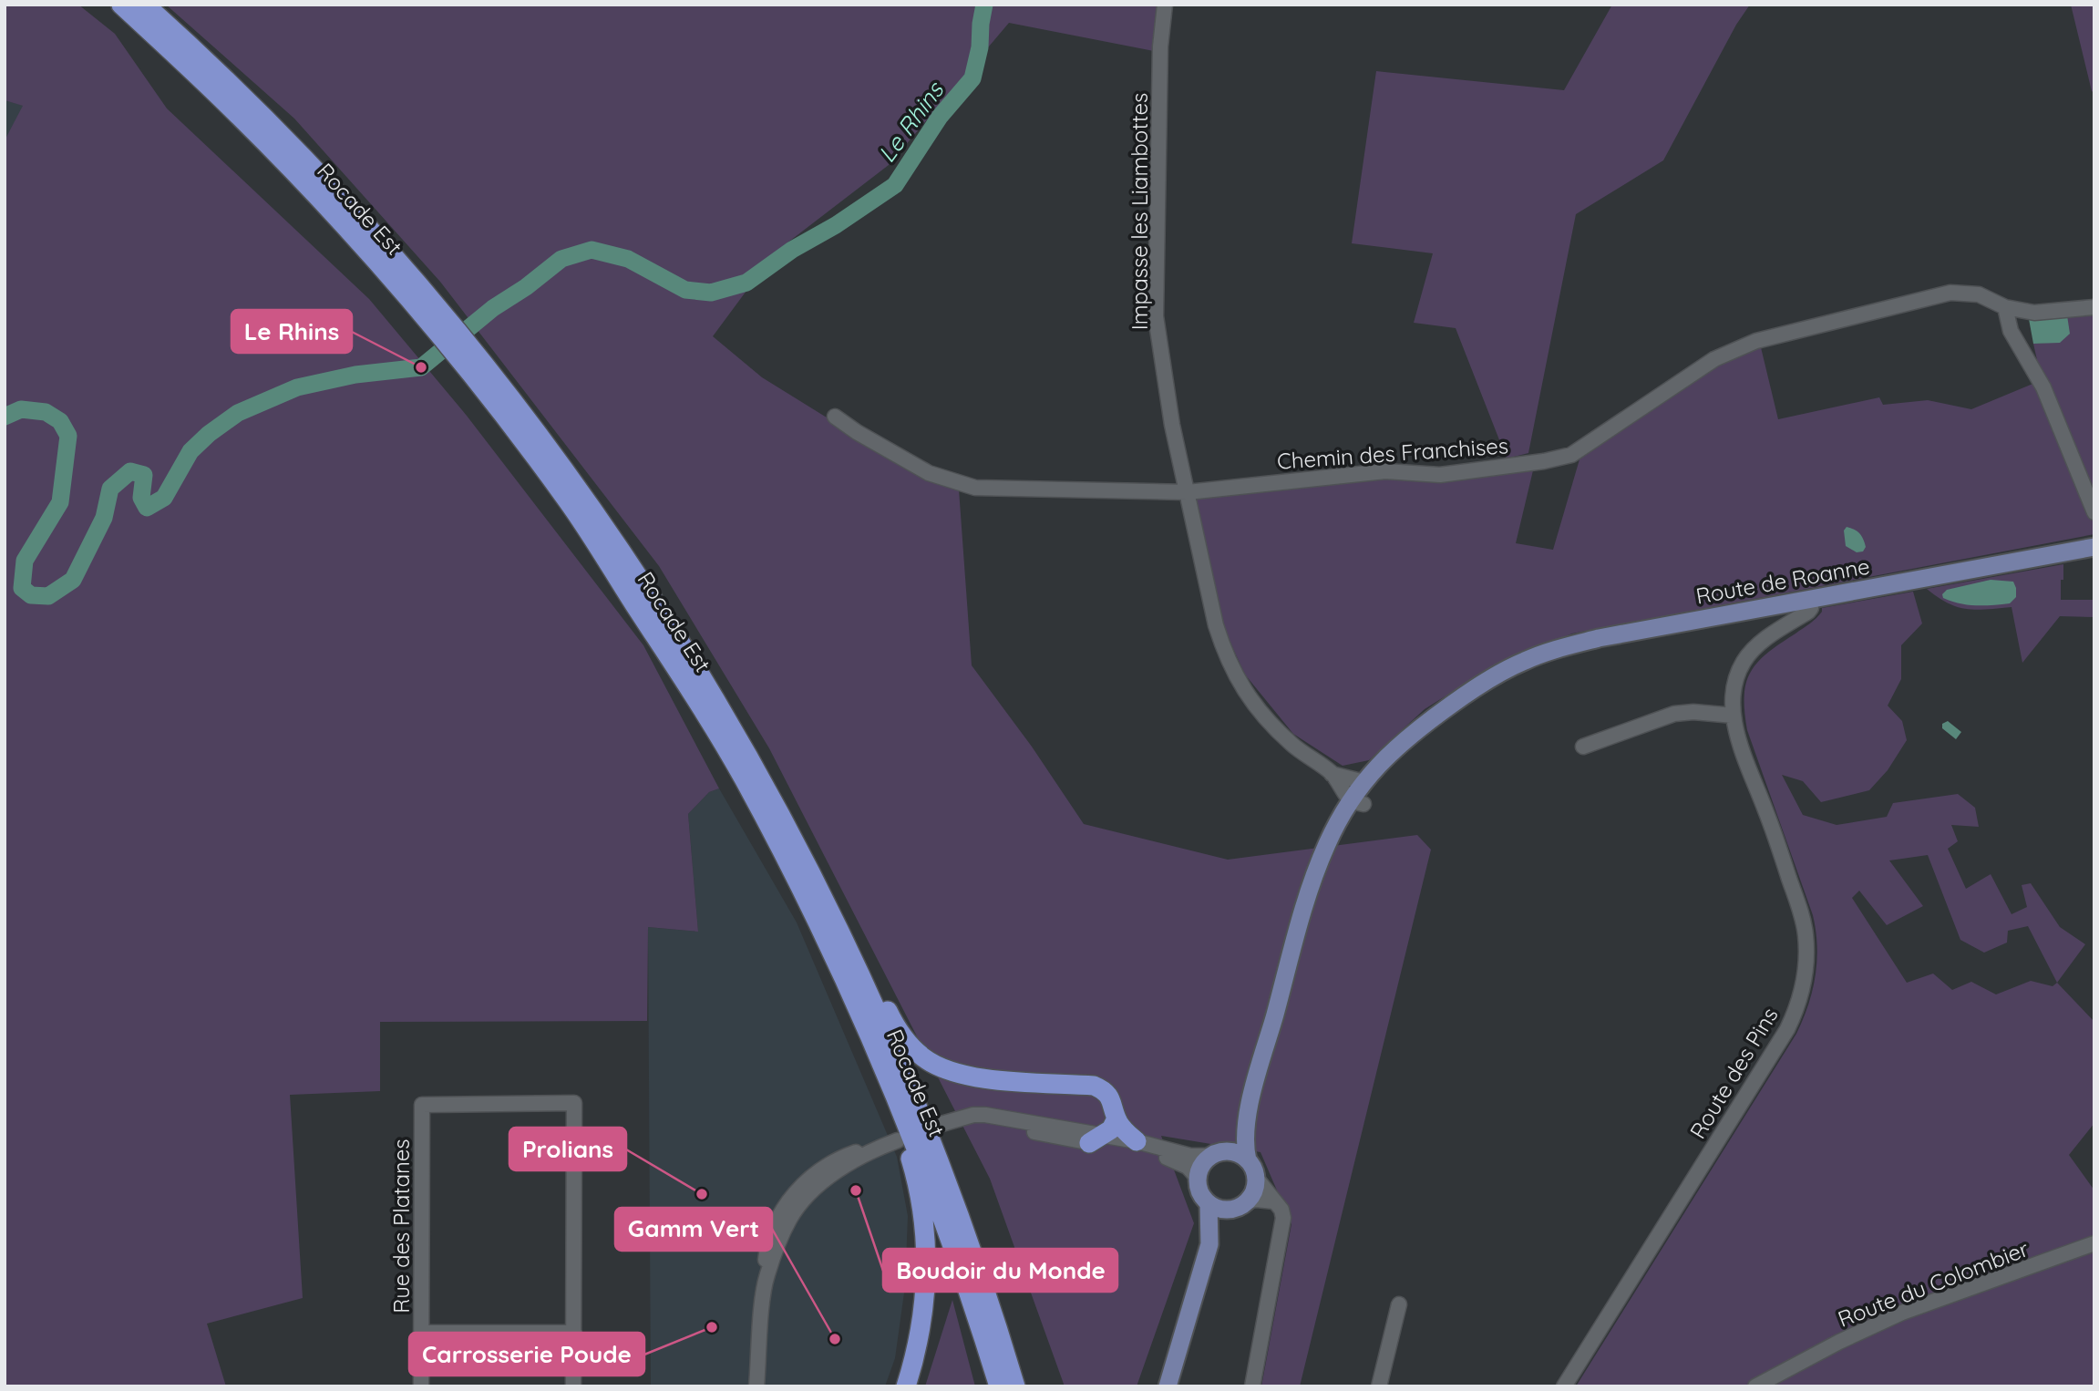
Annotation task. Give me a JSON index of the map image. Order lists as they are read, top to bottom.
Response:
{
  "streets": {
    "highway": ["Rocade Est"],
    "main road": ["Route de Roanne"],
    "street": [
      "Impasse les Liambottes",
      "Chemin des Franchises",
      "Route des Pins",
      "Rue des Platanes",
      "Route du Colombier"
    ]
  },
  "crossings": [
    ["Impasse les Liambottes", "Chemin des Franchises"],
    ["Route de Roanne", "Route des Pins"]
  ],
  "water": ["Le Rhins"],
  "places": [
    "Le Rhins",
    "Boudoir du Monde",
    "Prolians",
    "Carrosserie Poude",
    "Gamm Vert"
  ]
}
